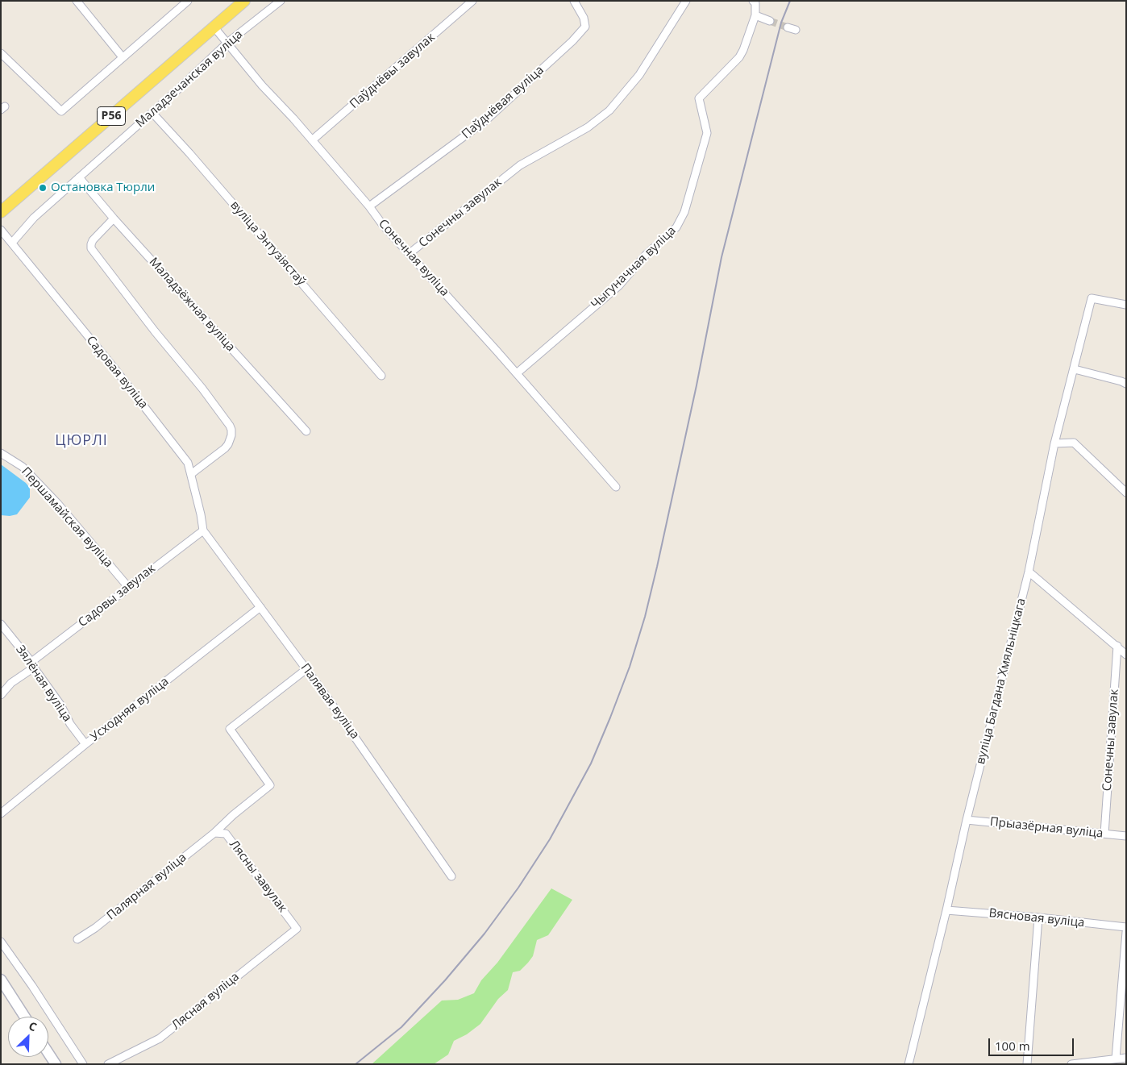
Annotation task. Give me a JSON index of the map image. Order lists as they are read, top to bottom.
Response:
{
  "streets": {
    "main road": ["Маладзечанская вуліца", "Р56"],
    "street": [
      "Паўднёвы завулак",
      "Паўднёвая вуліца",
      "Сонечны завулак",
      "вуліца Энтузіястаў",
      "Сонечная вуліца",
      "Чыгуначная вуліца",
      "Маладзёжная вуліца",
      "Садовая вуліца",
      "Першамайская вуліца",
      "Садовы завулак",
      "вуліца Багдана Хмяльніцкага",
      "Зялёная вуліца",
      "Палявая вуліца",
      "Усходняя вуліца",
      "Прыазёрная вуліца",
      "Лясны завулак",
      "Палярная вуліца",
      "Вясновая вуліца",
      "Лясная вуліца"
    ]
  },
  "crossings": [
    ["Паўднёвы завулак", "Сонечная вуліца"],
    ["Маладзечанская вуліца", "вуліца Энтузіястаў"],
    ["Маладзечанская вуліца", "Сонечная вуліца"],
    ["Маладзечанская вуліца", "Маладзёжная вуліца"],
    ["Маладзечанская вуліца", "Садовая вуліца"],
    ["Паўднёвая вуліца", "Сонечная вуліца"],
    ["Сонечны завулак", "Сонечная вуліца"],
    ["Сонечны завулак", "Прыазёрная вуліца"],
    ["Сонечная вуліца", "Чыгуначная вуліца"],
    ["Садовая вуліца", "Садовы завулак"],
    ["Садовая вуліца", "Палявая вуліца"],
    ["Першамайская вуліца", "Садовы завулак"],
    ["Садовы завулак", "Зялёная вуліца"],
    ["Садовы завулак", "Палявая вуліца"],
    ["вуліца Багдана Хмяльніцкага", "Прыазёрная вуліца"],
    ["вуліца Багдана Хмяльніцкага", "Вясновая вуліца"],
    ["Зялёная вуліца", "Усходняя вуліца"],
    ["Палявая вуліца", "Усходняя вуліца"],
    ["Палявая вуліца", "Палярная вуліца"],
    ["Лясны завулак", "Палярная вуліца"],
    ["Лясны завулак", "Лясная вуліца"]
  ],
  "districts": ["ЦЮРЛІ"],
  "places": ["Остановка Тюрли"],
  "scale_bar": "100 m",
  "north": "top right"
}
